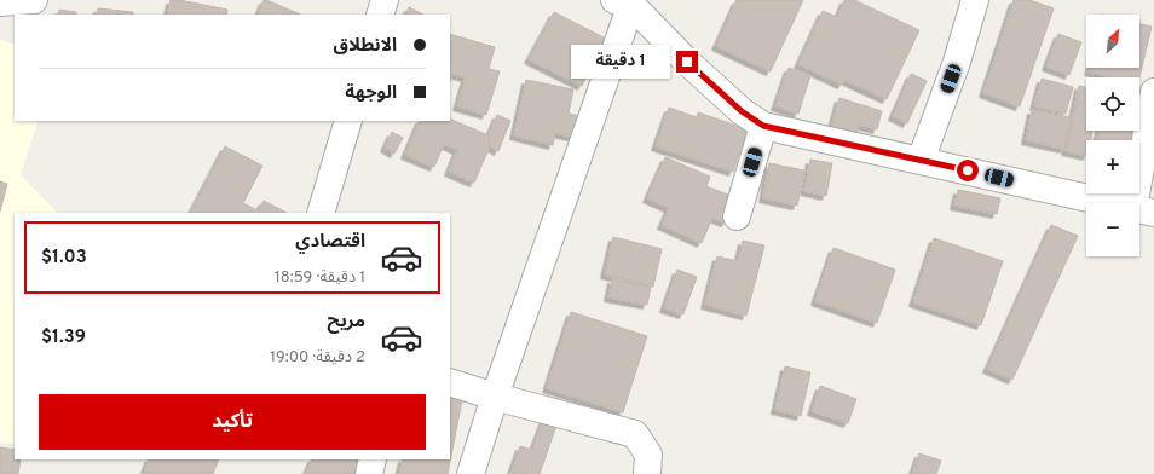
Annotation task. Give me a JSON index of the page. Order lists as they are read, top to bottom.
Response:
{
  "north": "top right",
  "page": {
    "map_buttons": ["+", "−"],
    "banner": ["الانطلاق", "الوجهة"],
    "bubble": "1 دقيقة",
    "list": [
      {
        "name": "اقتصادي",
        "note": "1 دقيقة · 18:59",
        "value": "$1.03"
      },
      {
        "name": "مريح",
        "note": "2 دقيقة · 19:00",
        "value": "$1.39"
      }
    ],
    "buttons": "تأكيد"
  }
}
